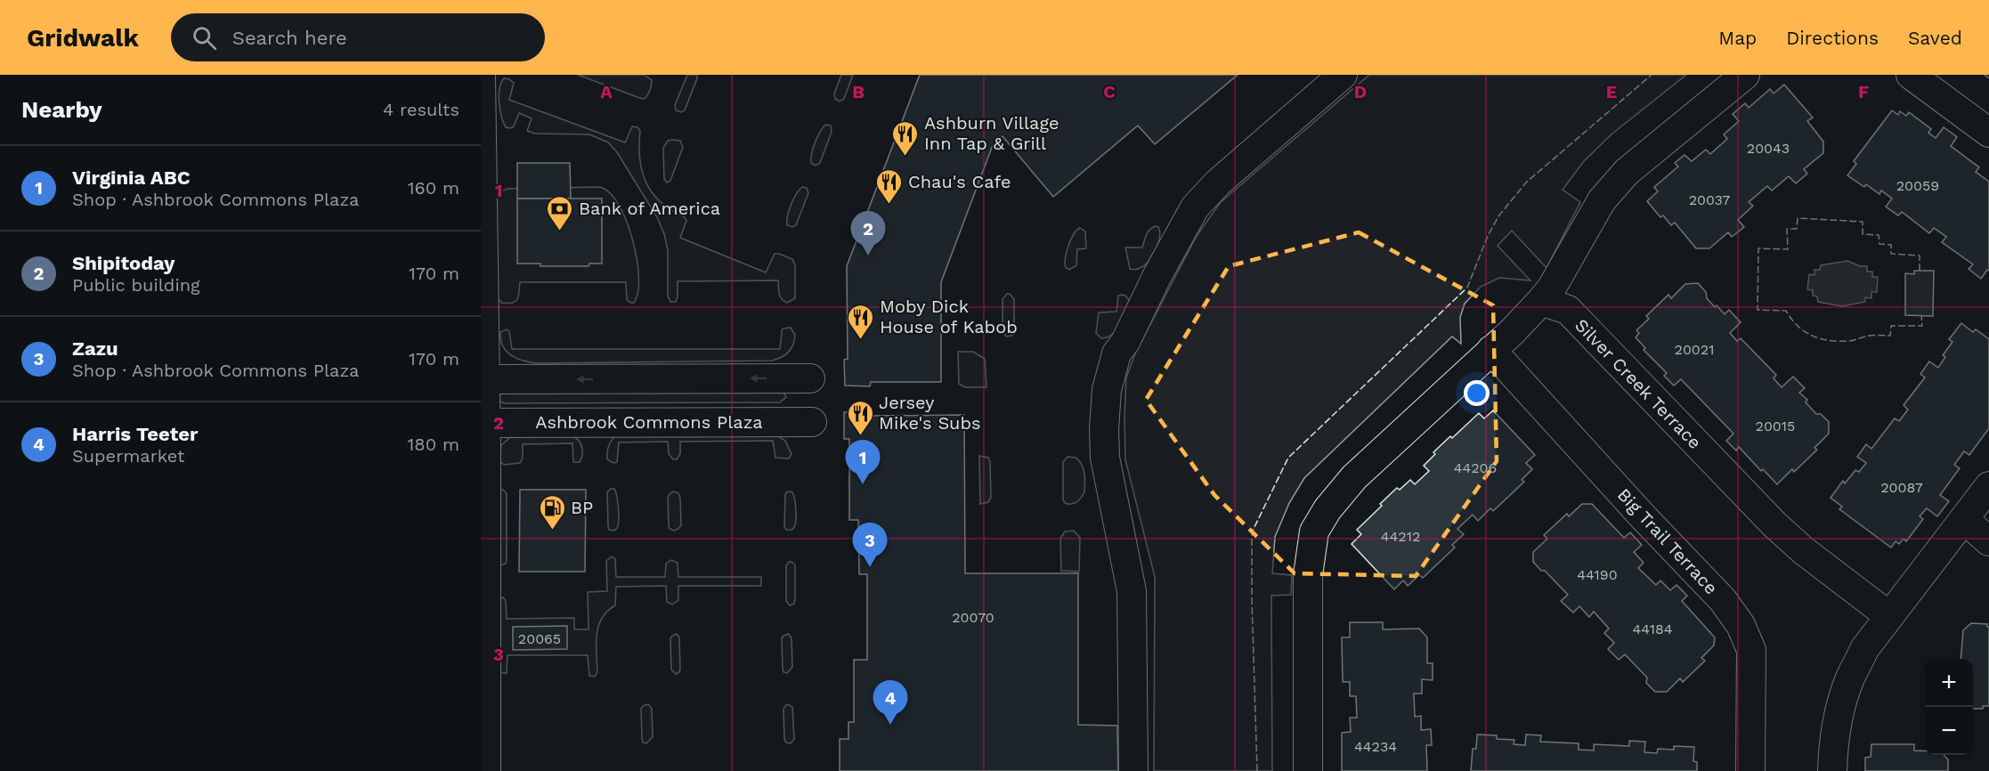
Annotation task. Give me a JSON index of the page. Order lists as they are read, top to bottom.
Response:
{
  "streets": {
    "street": ["Silver Creek Terrace", "Ashbrook Commons Plaza", "Big Trail Terrace"]
  },
  "places": {
    "restaurant": [
      "Ashburn Village Inn Tap & Grill",
      "Chau's Cafe",
      "Moby Dick House of Kabob",
      "Jersey Mike's Subs"
    ],
    "bank": ["Bank of America"],
    "fuel station": ["BP"]
  },
  "house_numbers": [
    "20043",
    "20059",
    "20037",
    "20021",
    "20015",
    "44206",
    "20087",
    "44212",
    "44190",
    "20070",
    "44184",
    "20065",
    "44234"
  ],
  "page": {
    "header": "Gridwalk",
    "search": "Search here",
    "nav": ["Map", "Directions", "Saved"],
    "heading": ["Nearby", "4 results"],
    "list": [
      {
        "mark": "1",
        "name": "Virginia ABC",
        "note": "Shop · Ashbrook Commons Plaza",
        "value": "160 m"
      },
      {
        "mark": "2",
        "name": "Shipitoday",
        "note": "Public building",
        "value": "170 m"
      },
      {
        "mark": "3",
        "name": "Zazu",
        "note": "Shop · Ashbrook Commons Plaza",
        "value": "170 m"
      },
      {
        "mark": "4",
        "name": "Harris Teeter",
        "note": "Supermarket",
        "value": "180 m"
      }
    ],
    "pins": [
      "2",
      "1",
      "3",
      "4"
    ],
    "map_buttons": ["+", "−"]
  },
  "grid": {
    "columns": [
      "A",
      "B",
      "C",
      "D",
      "E",
      "F"
    ],
    "rows": ["1", "2", "3"]
  }
}
